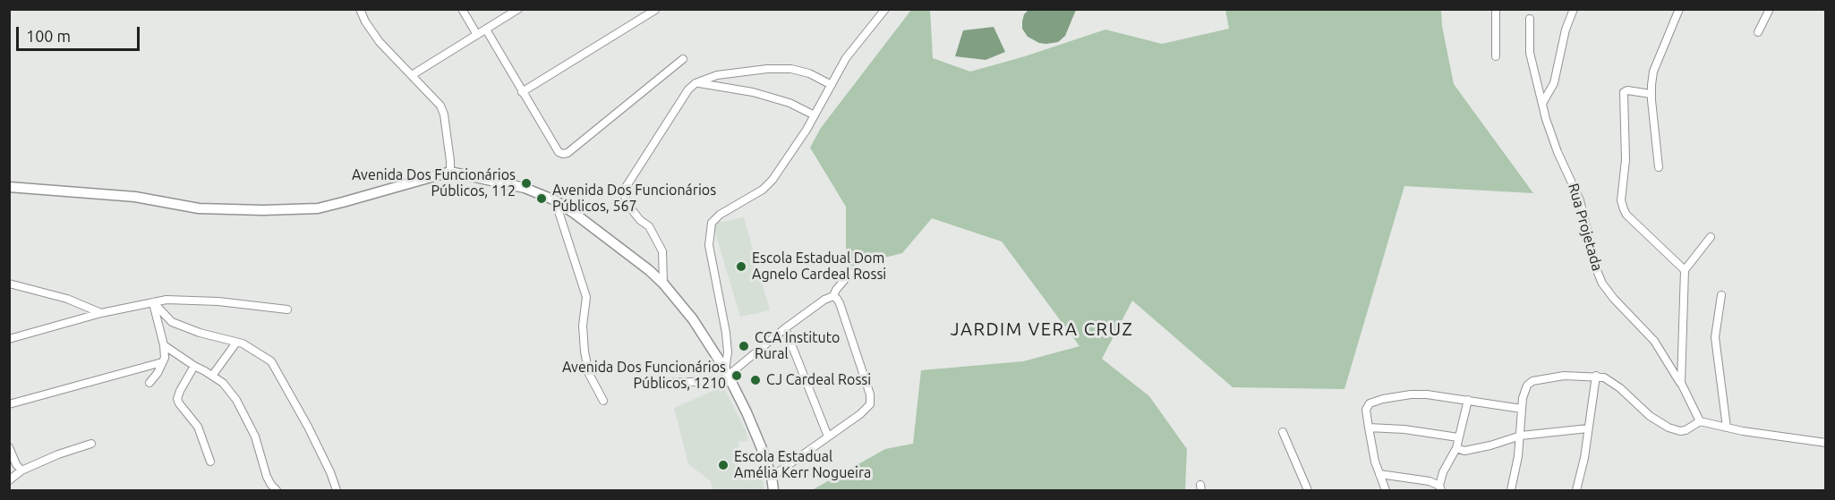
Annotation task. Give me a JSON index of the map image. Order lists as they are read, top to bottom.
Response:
{
  "streets": {
    "street": ["Rua Projetada"]
  },
  "districts": ["JARDIM VERA CRUZ"],
  "places": [
    "Avenida Dos Funcionários Públicos, 112",
    "Avenida Dos Funcionários Públicos, 567",
    "Escola Estadual Dom Agnelo Cardeal Rossi",
    "CCA Instituto Rural",
    "Avenida Dos Funcionários Públicos, 1210",
    "CJ Cardeal Rossi",
    "Escola Estadual Amélia Kerr Nogueira"
  ],
  "scale_bar": "100 m"
}
